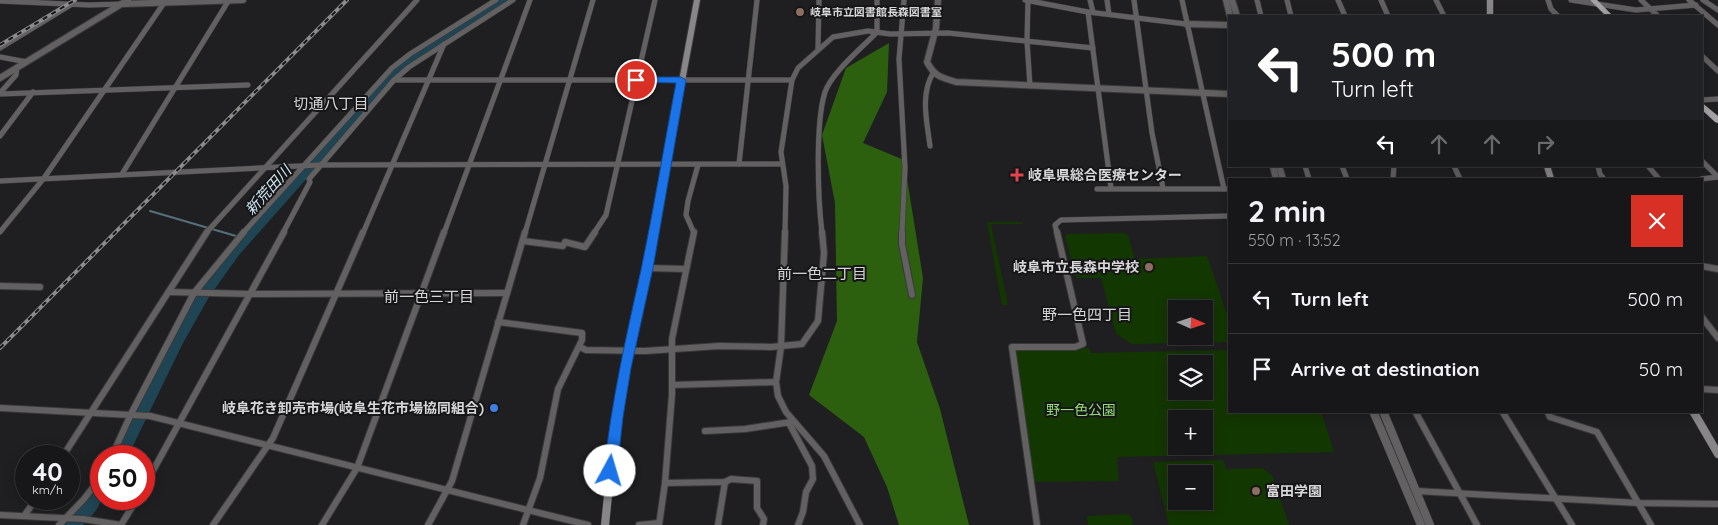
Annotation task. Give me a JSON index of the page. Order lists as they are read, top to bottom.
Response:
{
  "districts": [
    "切通八丁目",
    "前一色二丁目",
    "前一色三丁目",
    "野一色四丁目"
  ],
  "water": ["新荒田川"],
  "parks": ["野一色公園"],
  "places": {
    "other": [
      "岐阜市立図書館長森図書室",
      "岐阜市立長森中学校",
      "岐阜花き卸売市場(岐阜生花市場協同組合)",
      "富田学園"
    ],
    "health": ["岐阜県総合医療センター"]
  },
  "north": "right",
  "page": {
    "turn": ["500 m", "Turn left"],
    "heading": ["2 min", "550 m · 13:52"],
    "list": [
      {
        "name": "Turn left",
        "value": "500 m"
      },
      {
        "name": "Arrive at destination",
        "value": "50 m"
      }
    ],
    "map_buttons": ["+", "−"],
    "speed": "40 km/h",
    "limit": "50"
  }
}
